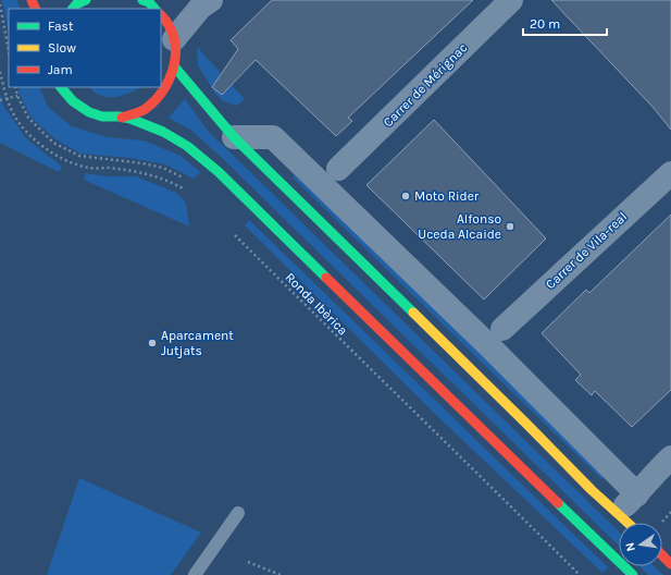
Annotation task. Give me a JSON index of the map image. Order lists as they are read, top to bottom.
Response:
{
  "streets": {
    "street": ["Carrer de Mérignac", "Carrer de Vila-real", "Ronda Ibèrica"]
  },
  "places": ["Moto Rider", "Alfonso Uceda Alcaide", "Aparcament Jutjats"],
  "legend": ["Fast", "Slow", "Jam"],
  "scale_bar": "20 m",
  "north": "left"
}
